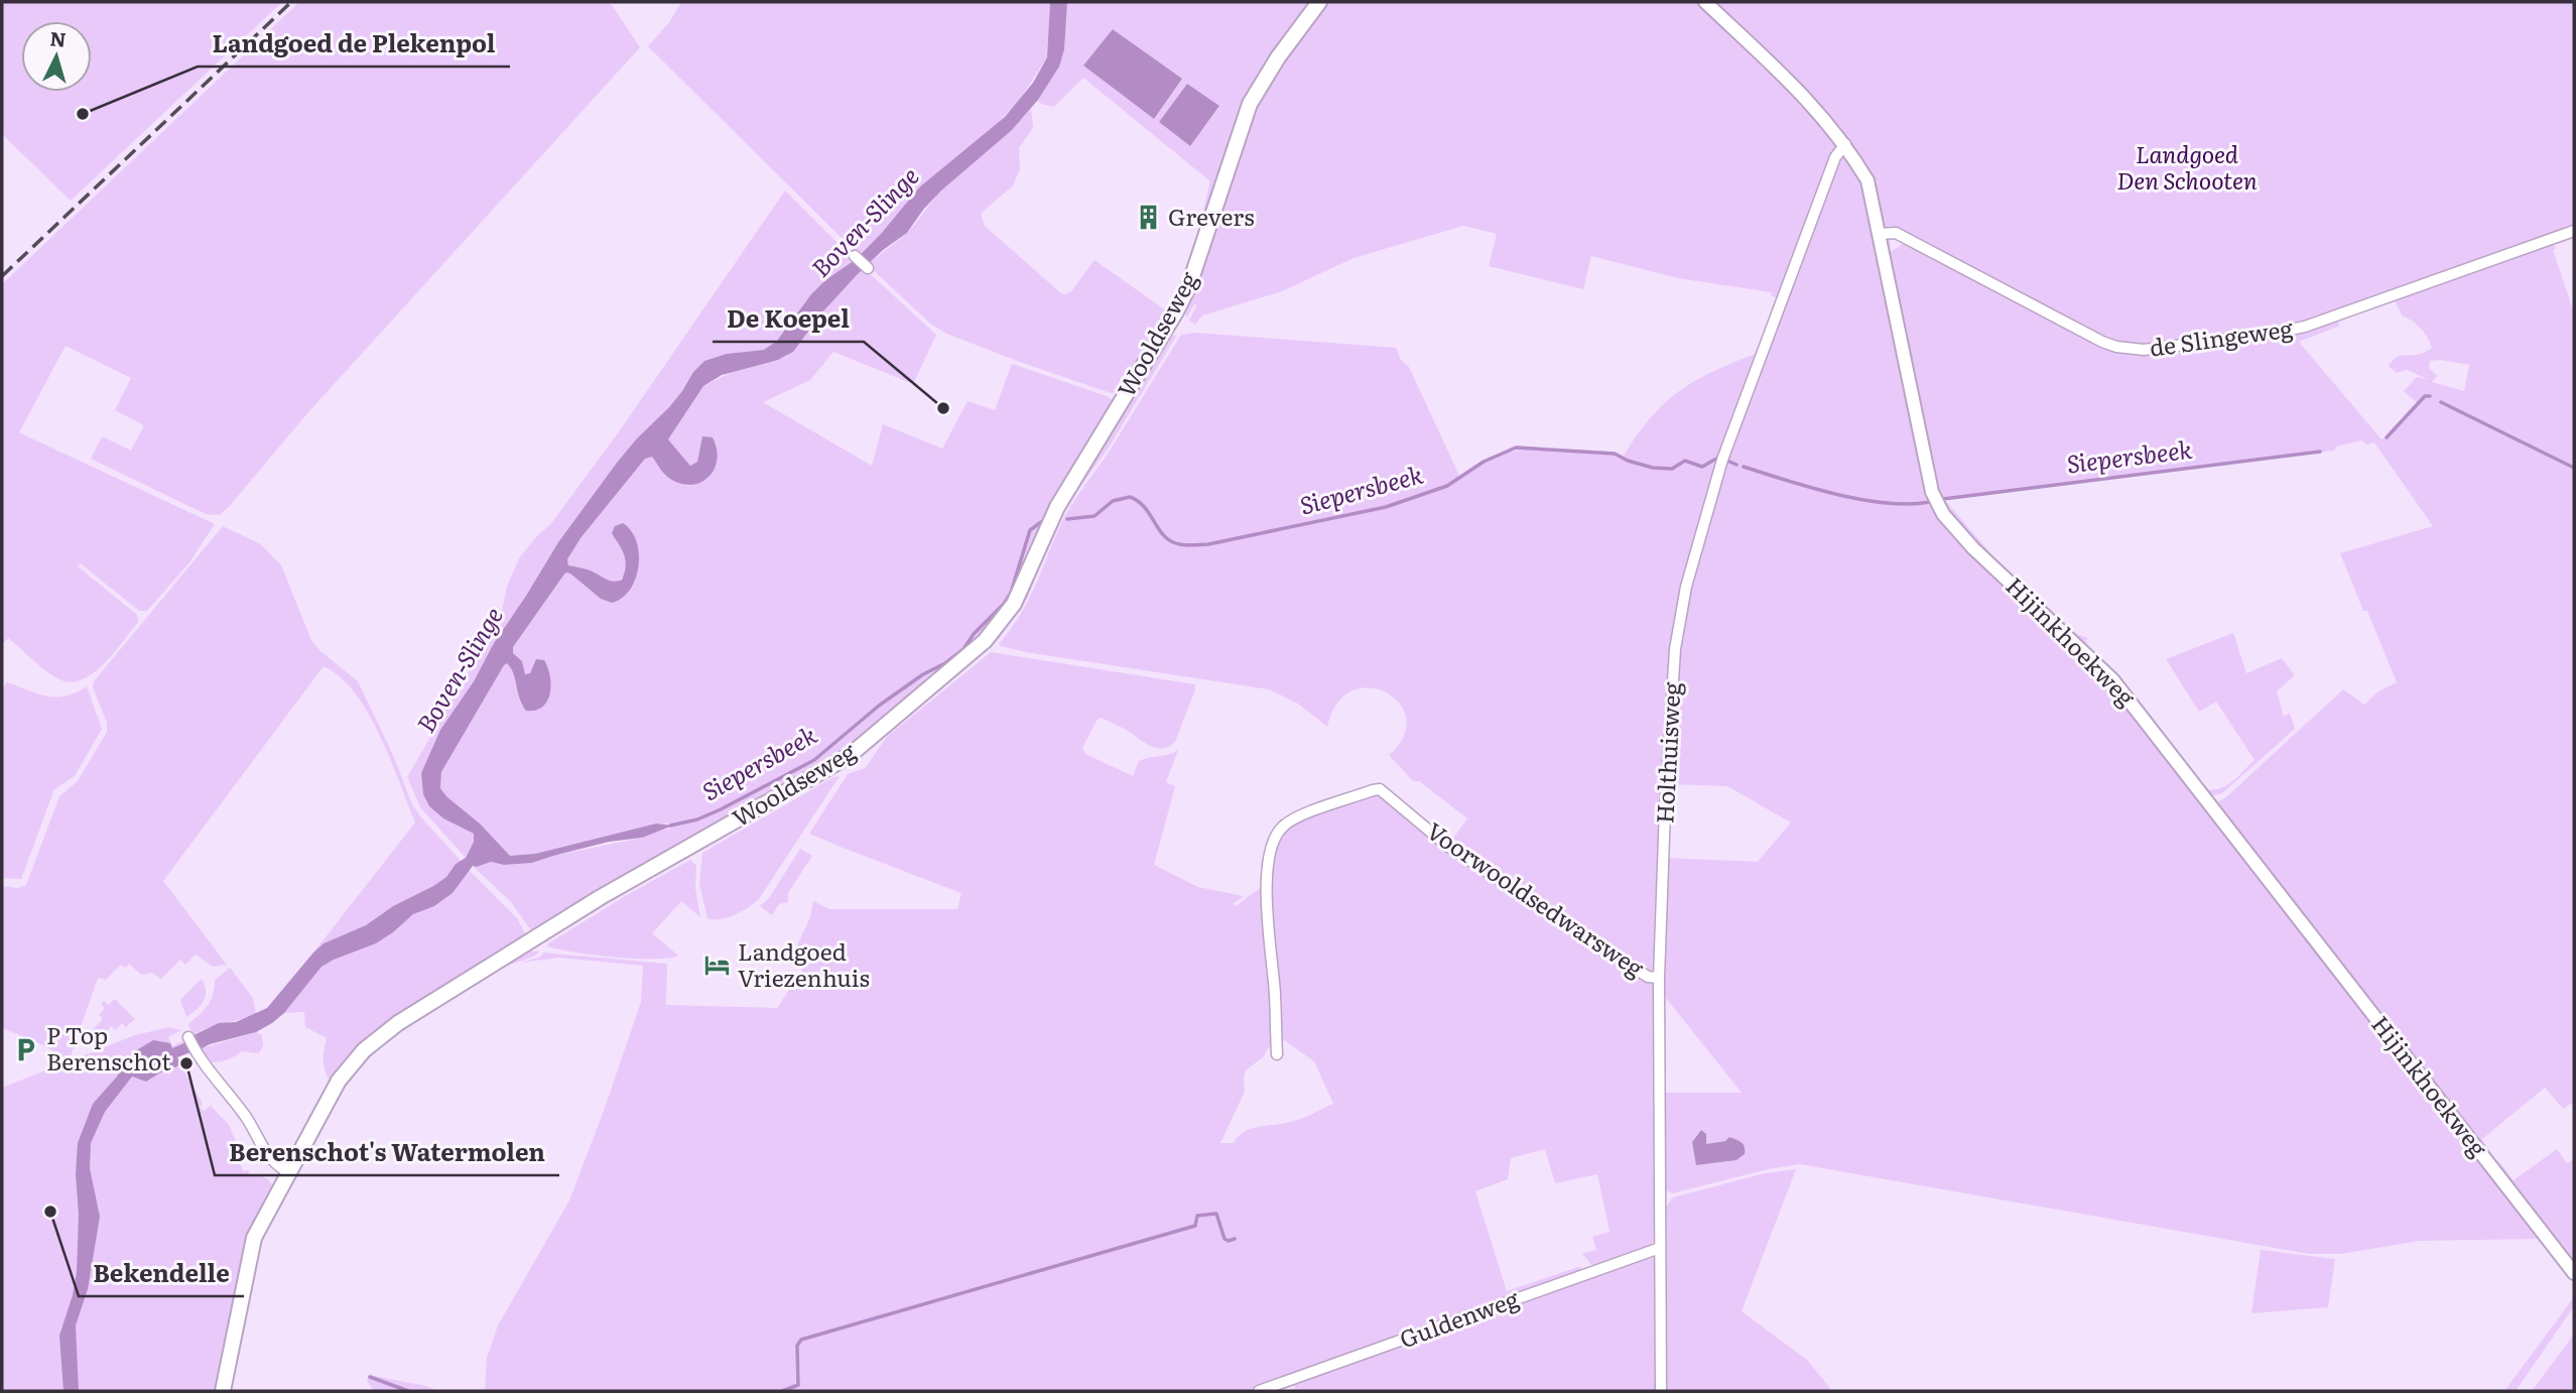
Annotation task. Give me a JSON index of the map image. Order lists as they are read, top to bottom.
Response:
{
  "streets": {
    "main road": ["Wooldseweg"],
    "street": [
      "de Slingeweg",
      "Hijinkhoekweg",
      "Holthuisweg",
      "Voorwooldsedwarsweg",
      "Guldenweg"
    ]
  },
  "crossings": [
    ["de Slingeweg", "Hijinkhoekweg"],
    ["Hijinkhoekweg", "Holthuisweg"],
    ["Holthuisweg", "Voorwooldsedwarsweg"],
    ["Holthuisweg", "Guldenweg"]
  ],
  "water": ["Boven-Slinge", "Siepersbeek"],
  "parks": ["Landgoed Den Schooten"],
  "places": {
    "other": [
      "Landgoed de Plekenpol",
      "De Koepel",
      "Berenschot's Watermolen",
      "Bekendelle"
    ],
    "building": ["Grevers"],
    "hotel": ["Landgoed Vriezenhuis"],
    "parking": ["P Top Berenschot"]
  },
  "north": "top"
}
